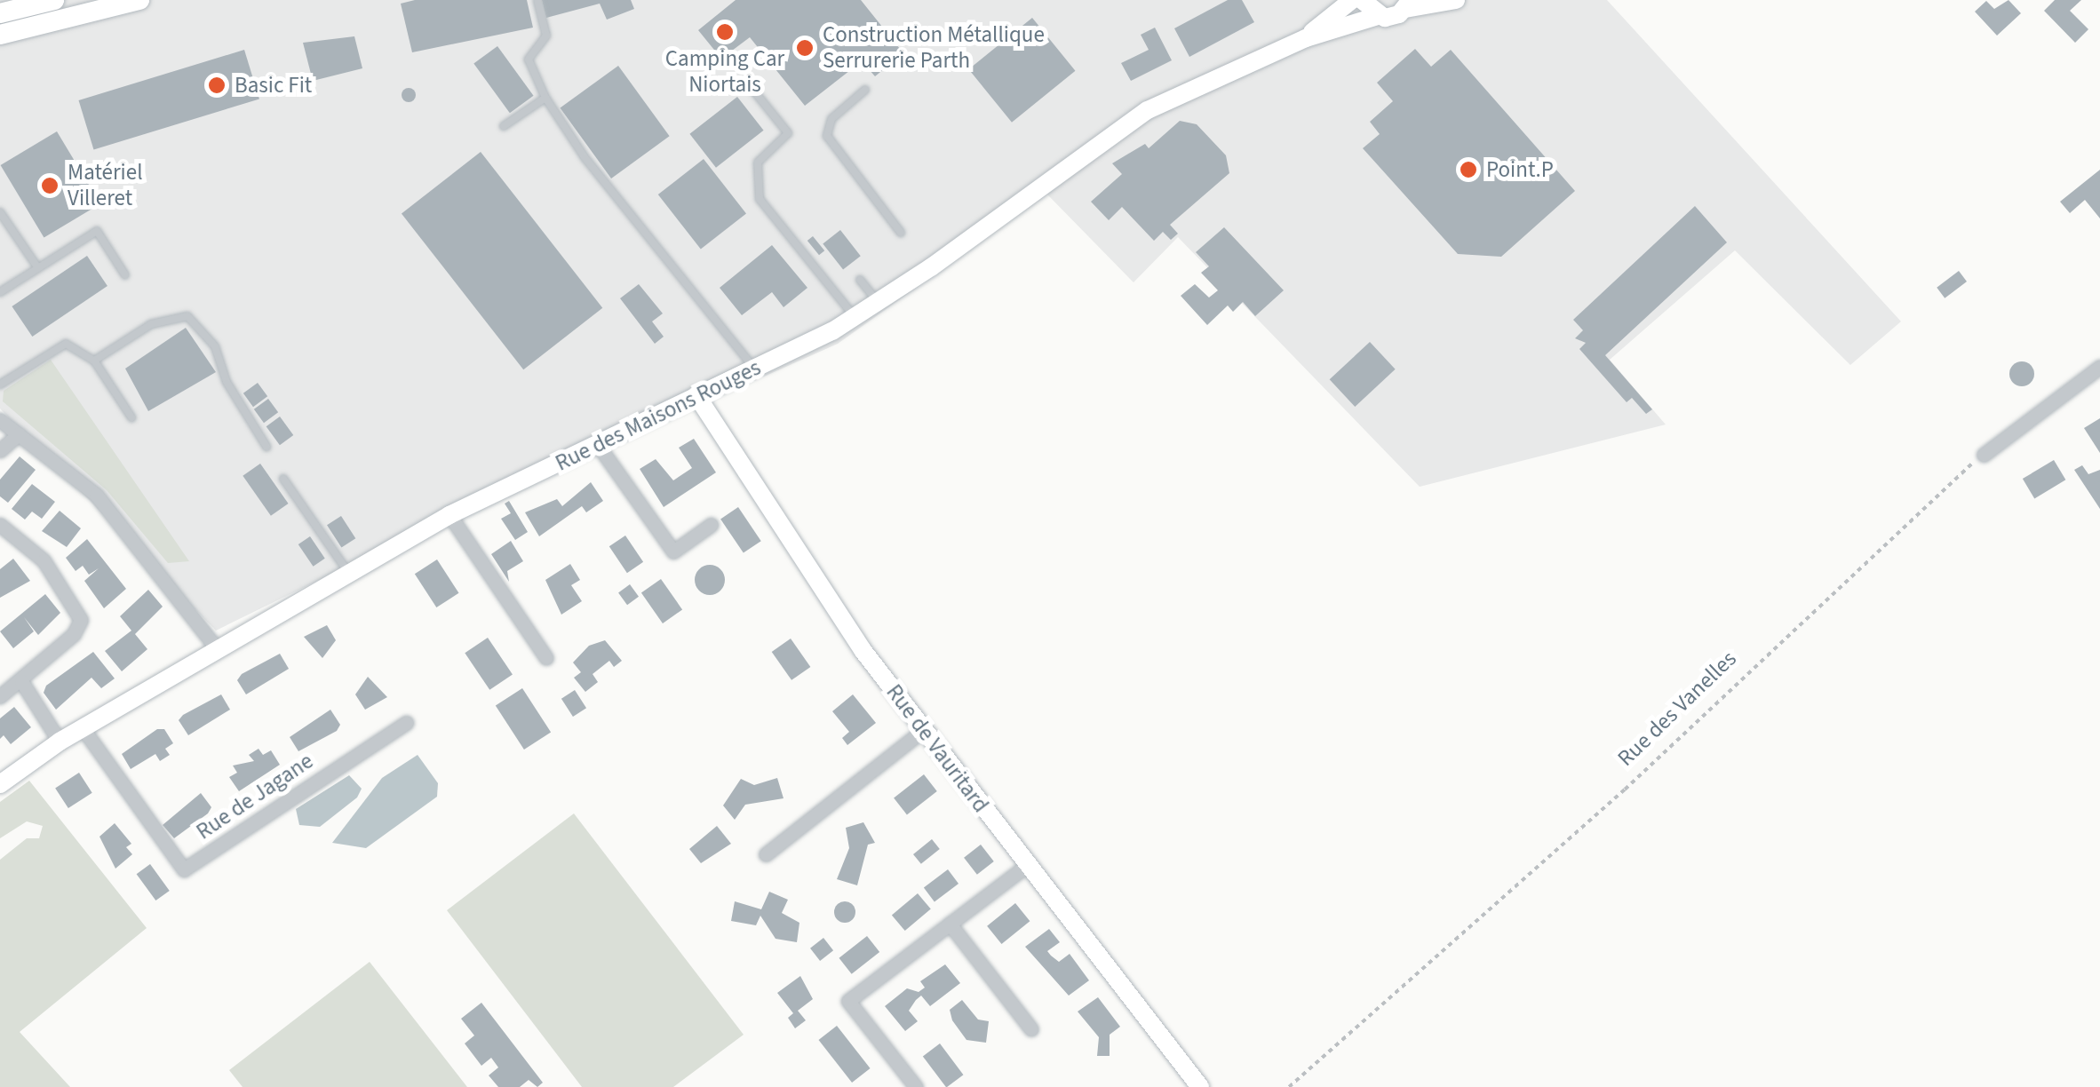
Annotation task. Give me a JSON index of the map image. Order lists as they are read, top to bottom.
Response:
{
  "streets": {
    "street": ["Rue des Maisons Rouges", "Rue de Vauritard", "Rue de Jagane"],
    "path": ["Rue des Vanelles"]
  },
  "crossings": [
    ["Rue des Maisons Rouges", "Rue de Vauritard"],
    ["Rue des Maisons Rouges", "Rue de Jagane"]
  ],
  "places": [
    "Camping Car Niortais",
    "Construction Métallique Serrurerie Parth",
    "Basic Fit",
    "Point.P",
    "Matériel Villeret"
  ]
}
